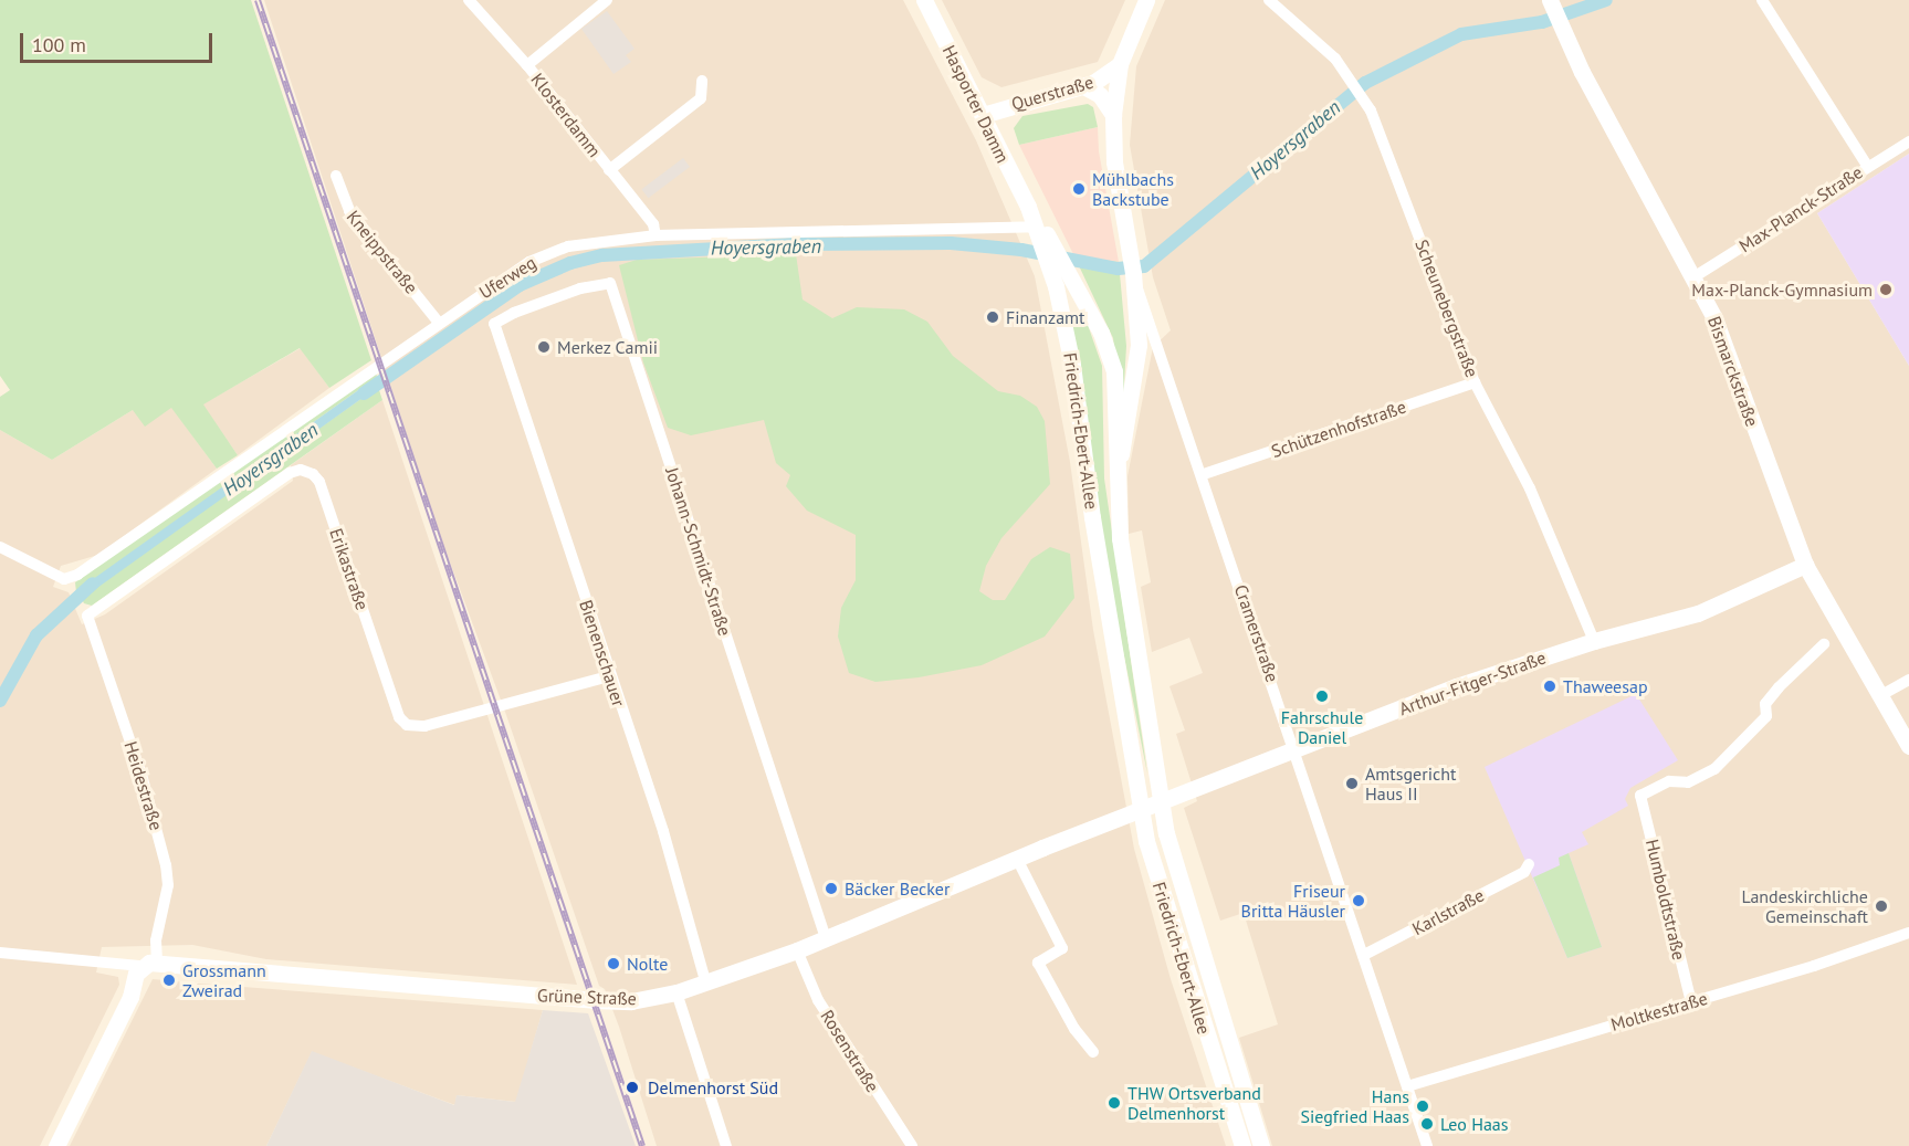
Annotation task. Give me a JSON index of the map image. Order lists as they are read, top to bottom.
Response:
{
  "streets": {
    "main road": [
      "Querstraße",
      "Hasporter Damm",
      "Bismarckstraße",
      "Friedrich-Ebert-Allee",
      "Cramerstraße",
      "Arthur-Fitger-Straße",
      "Grüne Straße"
    ],
    "street": [
      "Klosterdamm",
      "Max-Planck-Straße",
      "Kneippstraße",
      "Uferweg",
      "Scheunebergstraße",
      "Schützenhofstraße",
      "Johann-Schmidt-Straße",
      "Erikastraße",
      "Bienenschauer",
      "Heidestraße",
      "Humboldtstraße",
      "Karlstraße",
      "Moltkestraße",
      "Rosenstraße"
    ]
  },
  "crossings": [
    ["Querstraße", "Hasporter Damm"],
    ["Querstraße", "Cramerstraße"],
    ["Hasporter Damm", "Friedrich-Ebert-Allee"],
    ["Klosterdamm", "Uferweg"],
    ["Max-Planck-Straße", "Bismarckstraße"],
    ["Kneippstraße", "Uferweg"],
    ["Uferweg", "Friedrich-Ebert-Allee"],
    ["Scheunebergstraße", "Schützenhofstraße"],
    ["Scheunebergstraße", "Arthur-Fitger-Straße"],
    ["Bismarckstraße", "Arthur-Fitger-Straße"],
    ["Schützenhofstraße", "Cramerstraße"],
    ["Friedrich-Ebert-Allee", "Arthur-Fitger-Straße"],
    ["Friedrich-Ebert-Allee", "Grüne Straße"],
    ["Johann-Schmidt-Straße", "Bienenschauer"],
    ["Johann-Schmidt-Straße", "Grüne Straße"],
    ["Erikastraße", "Bienenschauer"],
    ["Erikastraße", "Heidestraße"],
    ["Cramerstraße", "Arthur-Fitger-Straße"],
    ["Cramerstraße", "Karlstraße"],
    ["Cramerstraße", "Moltkestraße"],
    ["Bienenschauer", "Grüne Straße"],
    ["Arthur-Fitger-Straße", "Grüne Straße"],
    ["Heidestraße", "Grüne Straße"],
    ["Humboldtstraße", "Moltkestraße"],
    ["Grüne Straße", "Rosenstraße"]
  ],
  "water": ["Hoyersgraben"],
  "places": [
    "Mühlbachs Backstube",
    "Max-Planck-Gymnasium",
    "Finanzamt",
    "Merkez Camii",
    "Thaweesap",
    "Fahrschule Daniel",
    "Amtsgericht Haus II",
    "Bäcker Becker",
    "Friseur Britta Häusler",
    "Landeskirchliche Gemeinschaft",
    "Nolte",
    "Grossmann Zweirad",
    "Delmenhorst Süd",
    "THW Ortsverband Delmenhorst",
    "Hans Siegfried Haas",
    "Leo Haas"
  ],
  "scale_bar": "100 m"
}
